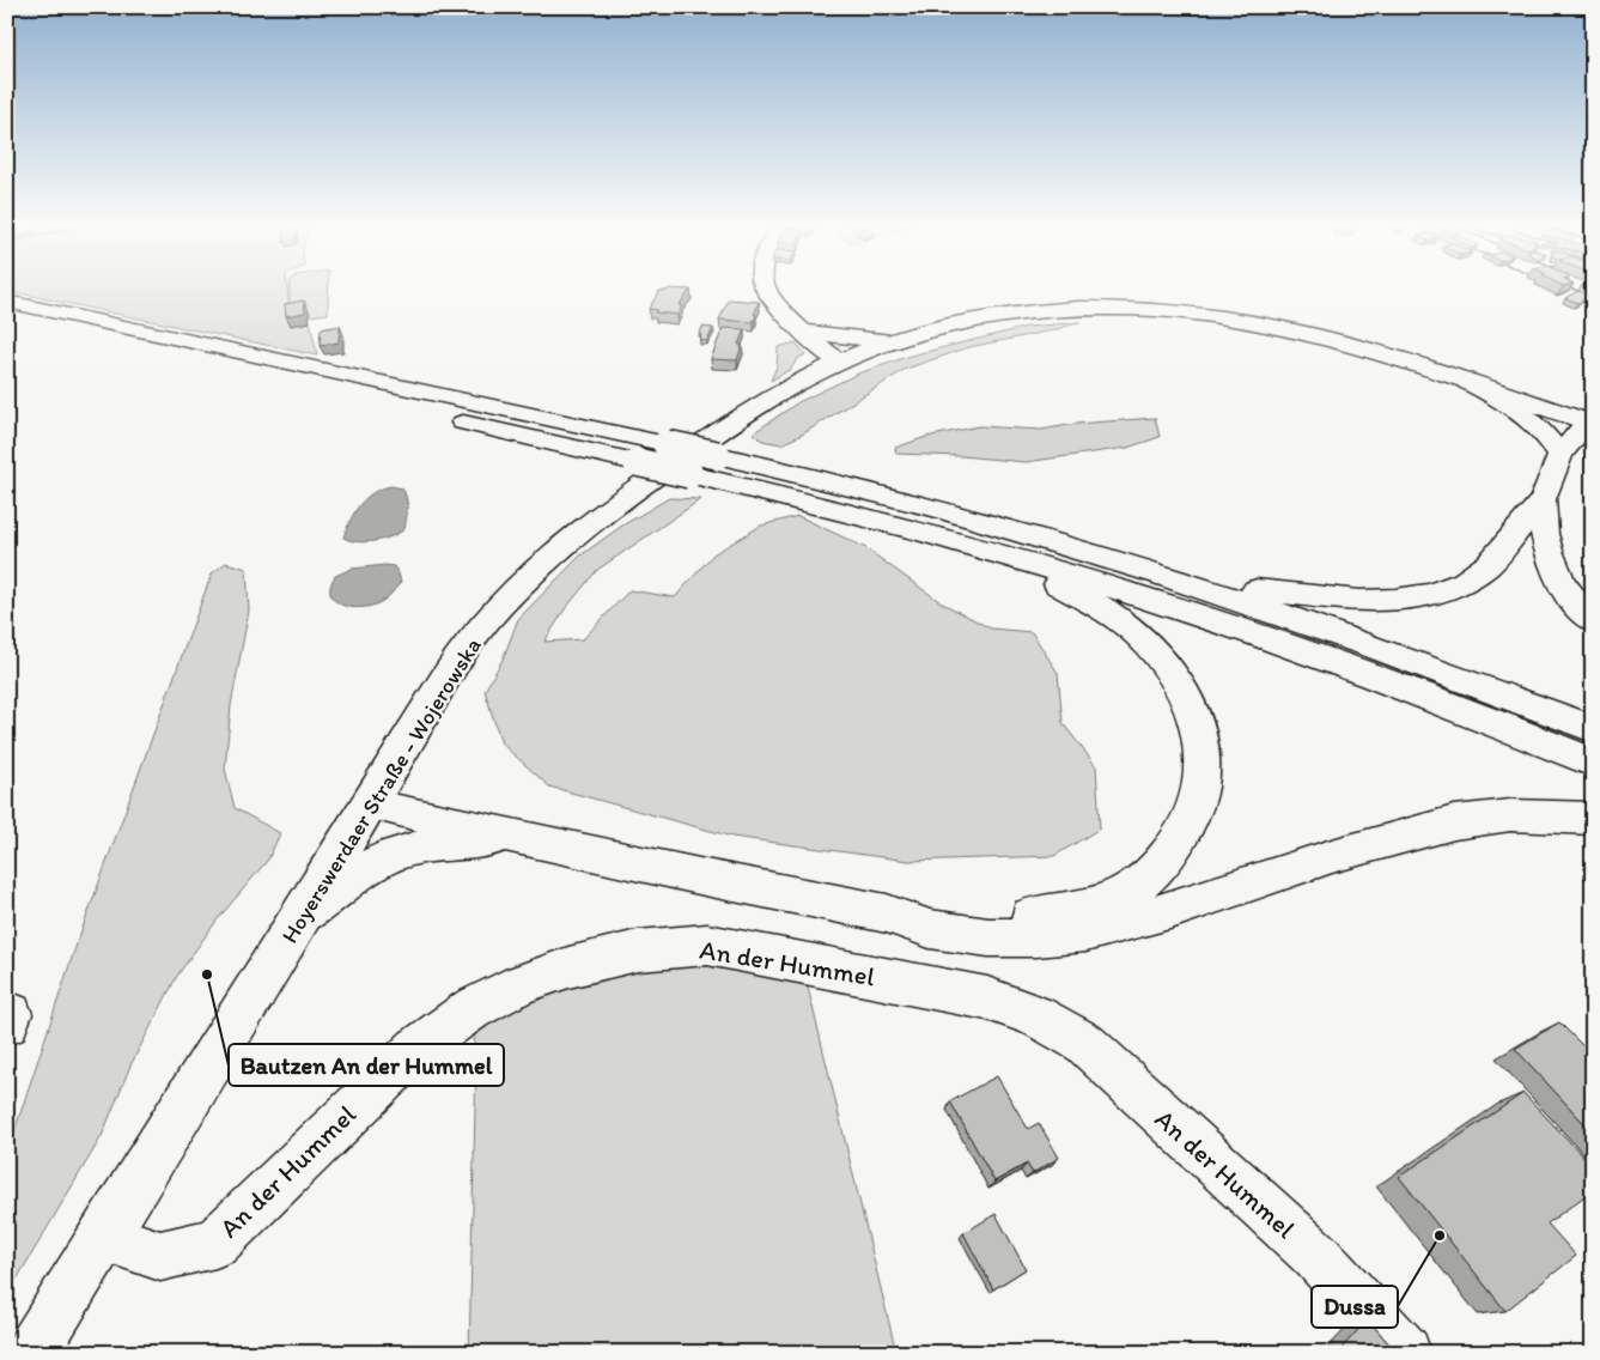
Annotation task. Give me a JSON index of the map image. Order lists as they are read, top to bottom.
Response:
{
  "streets": {
    "main road": ["Hoyerswerdaer Straße - Wojerowska", "An der Hummel"]
  },
  "crossings": [
    ["Hoyerswerdaer Straße - Wojerowska", "An der Hummel"]
  ],
  "places": ["Bautzen An der Hummel", "Dussa"]
}
